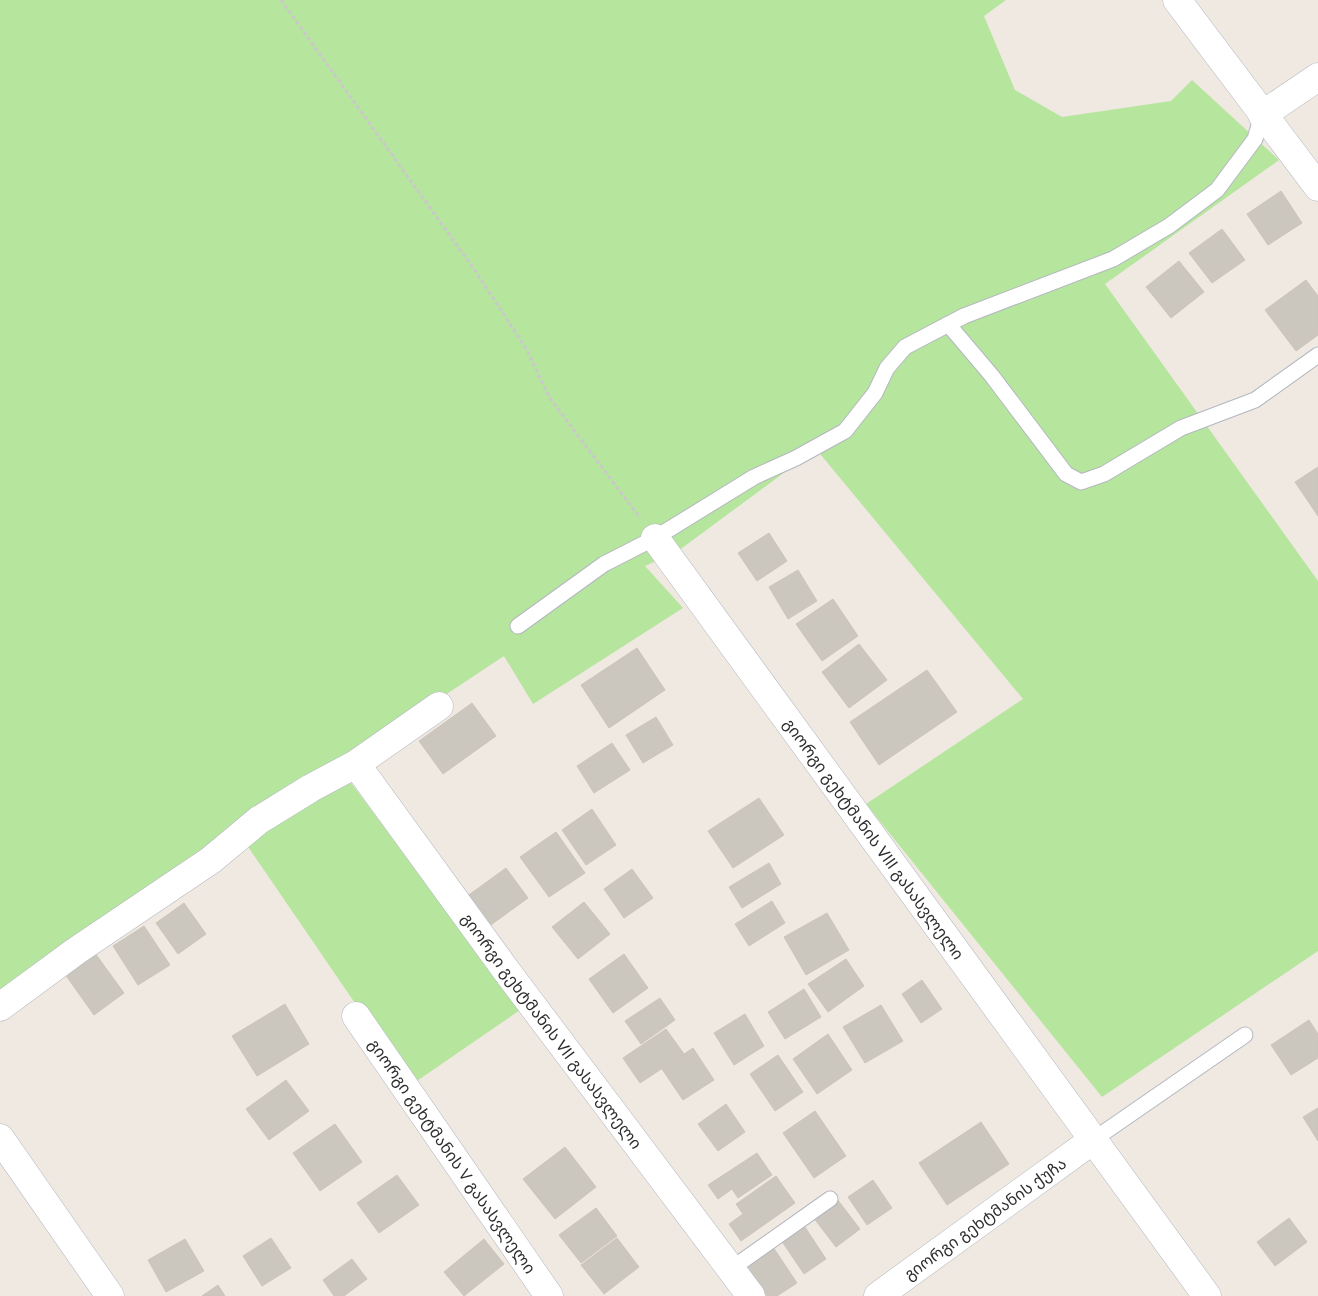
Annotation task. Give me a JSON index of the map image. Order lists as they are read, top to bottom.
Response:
{
  "streets": {
    "street": [
      "გიორგი გეხტმანის VIII გასასვლელი",
      "გიორგი გეხტმანის VII გასასვლელი",
      "გიორგი გეხტმანის V გასასვლელი",
      "გიორგი გეხტმანის ქუჩა"
    ]
  },
  "crossings": [
    ["გიორგი გეხტმანის VIII გასასვლელი", "გიორგი გეხტმანის ქუჩა"]
  ]
}
